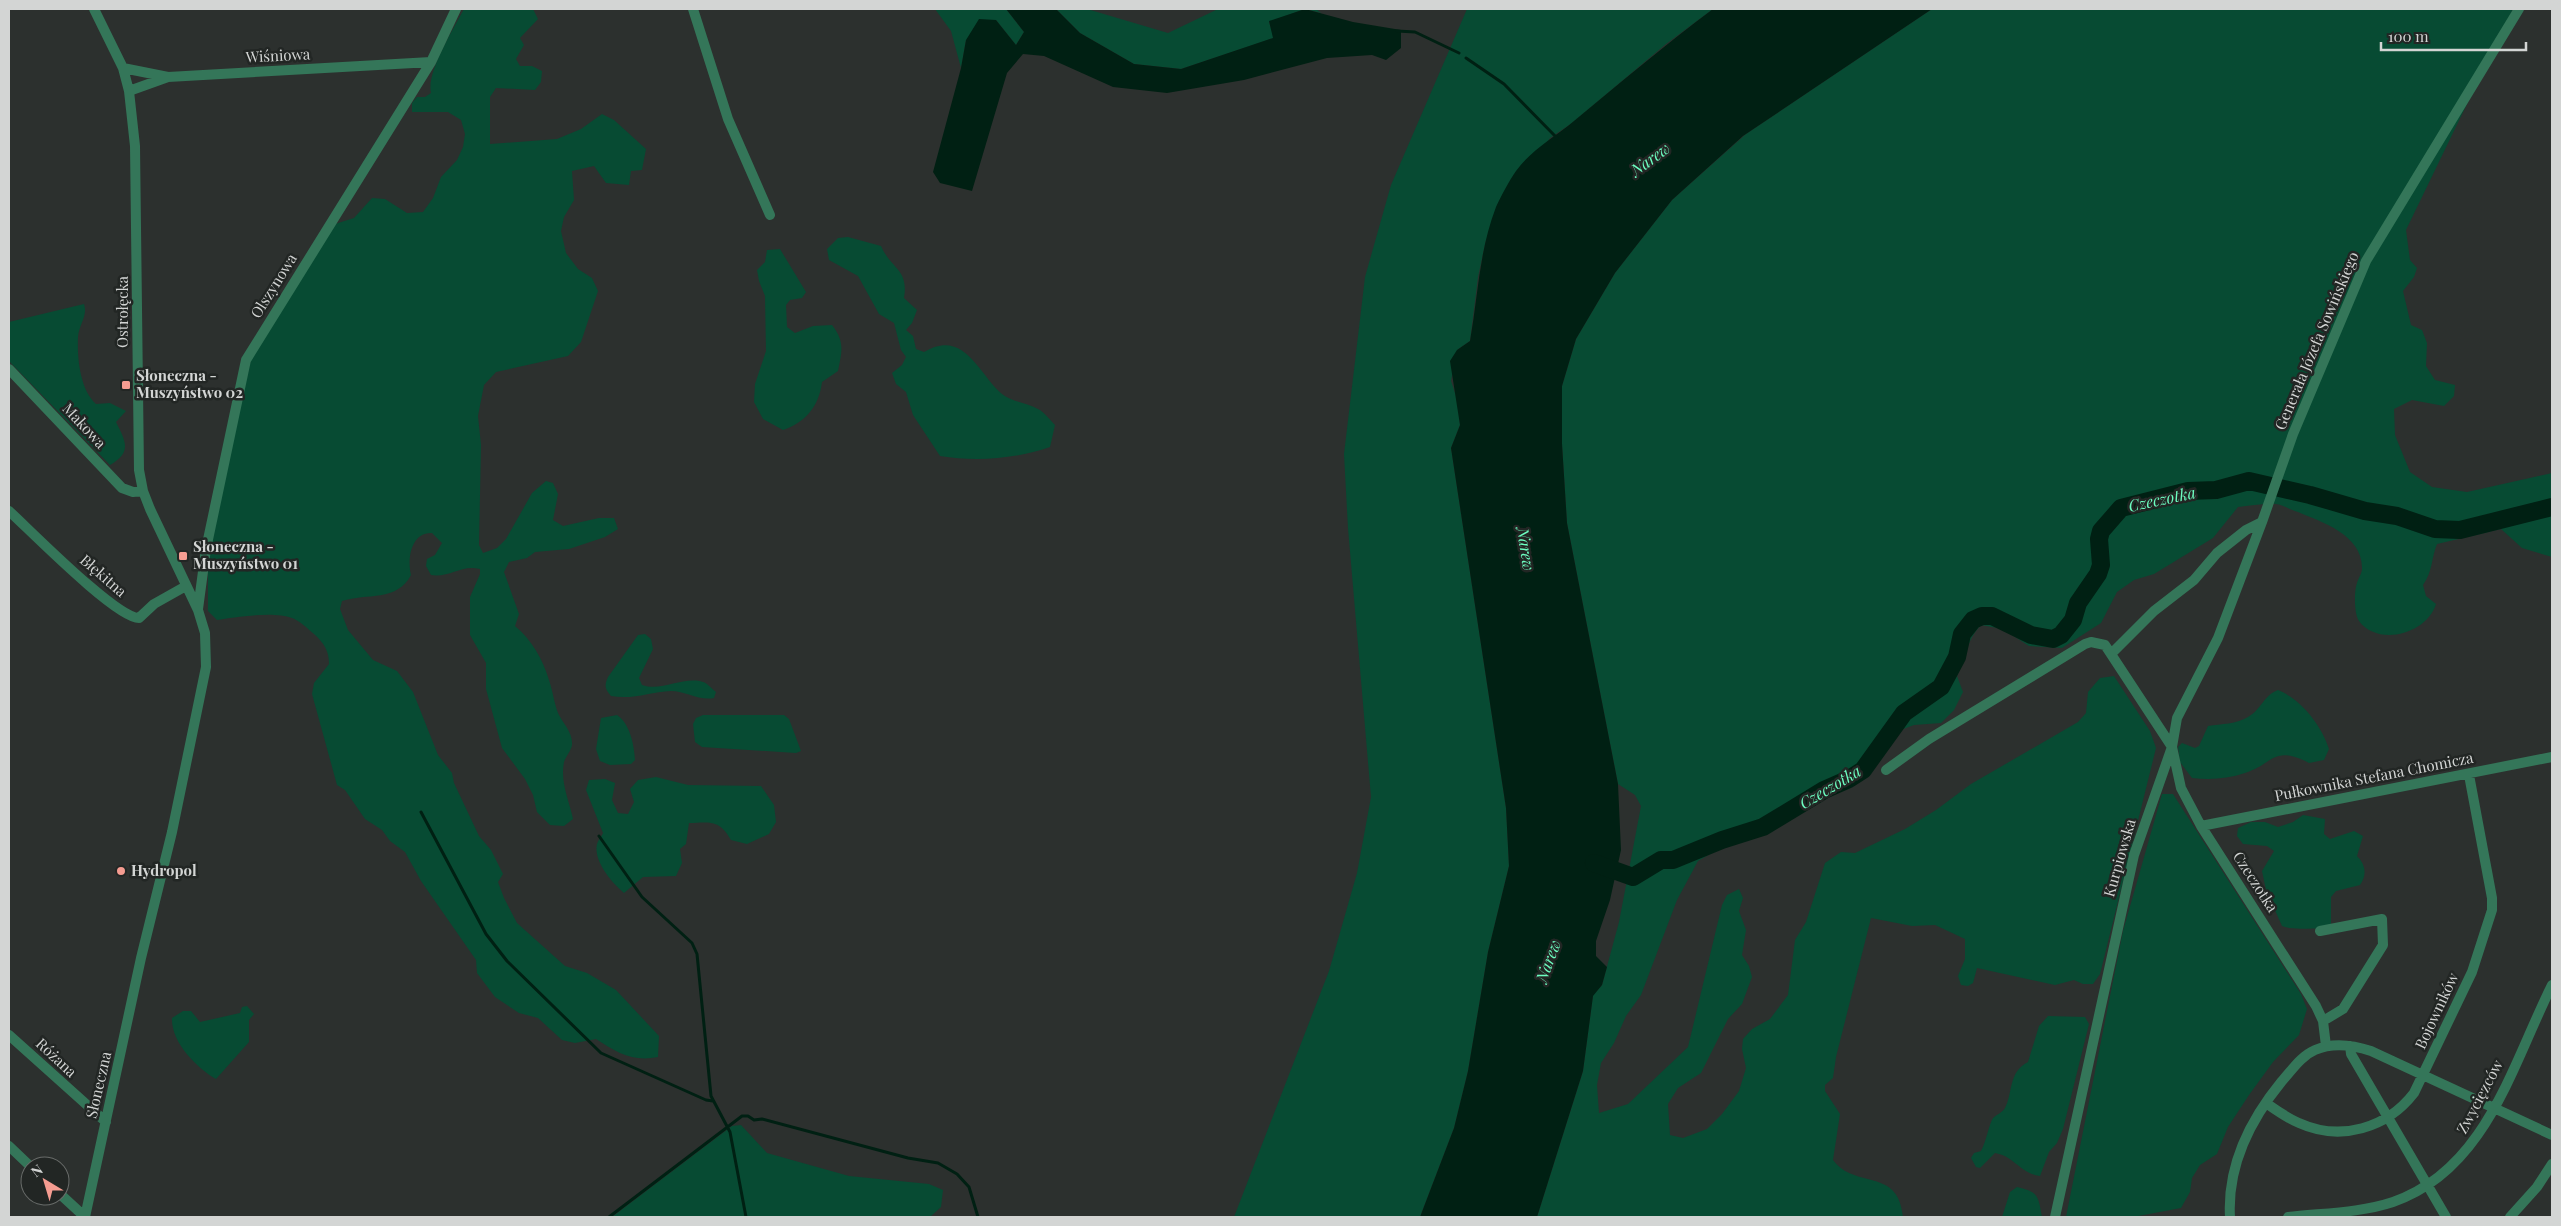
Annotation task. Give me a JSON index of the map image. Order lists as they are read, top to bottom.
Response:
{
  "streets": {
    "street": [
      "Wiśniowa",
      "Olszynowa",
      "Ostrołęcka",
      "Generała Józefa Sowińskiego",
      "Makowa",
      "Błękitna",
      "Pułkownika Stefana Chomicza",
      "Kurpiowska",
      "Czeczotka",
      "Bojowników",
      "Różana",
      "Słoneczna",
      "Zwycięzców"
    ]
  },
  "crossings": [
    ["Wiśniowa", "Olszynowa"],
    ["Wiśniowa", "Ostrołęcka"],
    ["Olszynowa", "Ostrołęcka"],
    ["Olszynowa", "Słoneczna"],
    ["Ostrołęcka", "Makowa"],
    ["Ostrołęcka", "Błękitna"],
    ["Ostrołęcka", "Słoneczna"],
    ["Generała Józefa Sowińskiego", "Kurpiowska"],
    ["Pułkownika Stefana Chomicza", "Czeczotka"],
    ["Pułkownika Stefana Chomicza", "Bojowników"],
    ["Kurpiowska", "Czeczotka"],
    ["Różana", "Słoneczna"]
  ],
  "water": ["Narew", "Czeczotka"],
  "places": {
    "transit": ["Słoneczna - Muszyństwo 02", "Słoneczna - Muszyństwo 01"],
    "other": ["Hydropol"]
  },
  "scale_bar": "100 m",
  "north": "top left"
}
